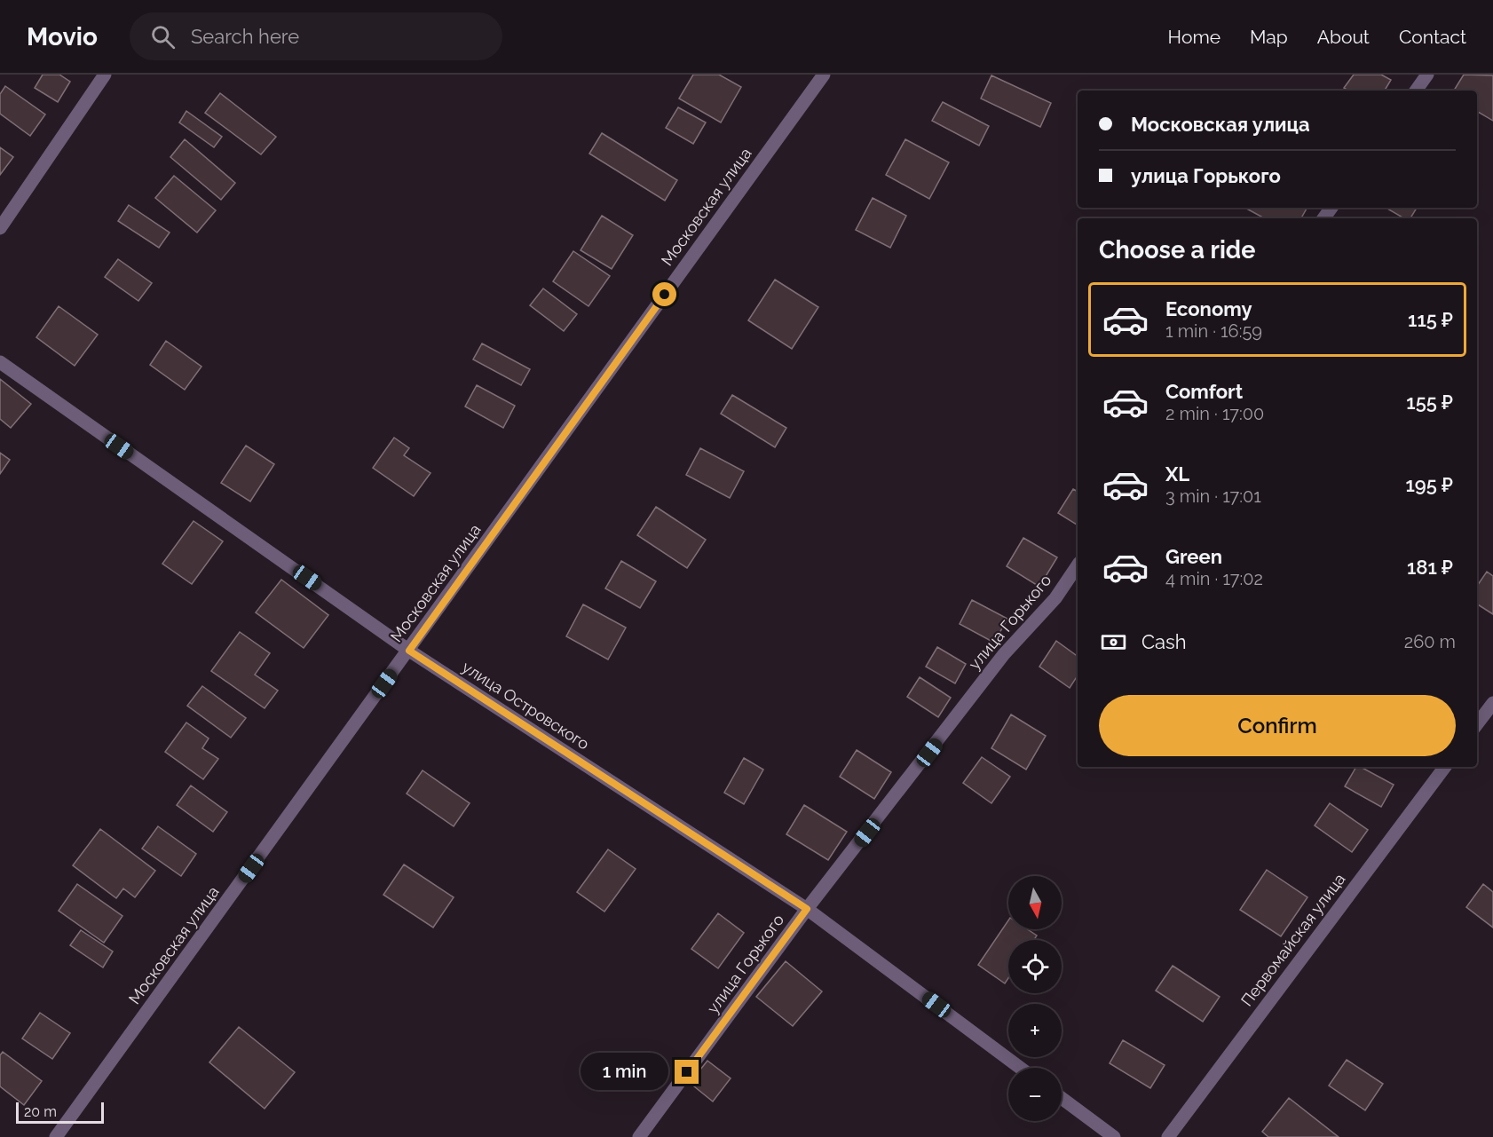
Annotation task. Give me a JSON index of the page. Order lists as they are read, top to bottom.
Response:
{
  "streets": {
    "street": [
      "Московская улица",
      "улица Горького",
      "улица Островского",
      "Первомайская улица"
    ]
  },
  "crossings": [
    ["Московская улица", "улица Островского"],
    ["улица Горького", "улица Островского"]
  ],
  "scale_bar": "20 m",
  "north": "bottom",
  "page": {
    "header": "Movio",
    "search": "Search here",
    "nav": [
      "Home",
      "Map",
      "About",
      "Contact"
    ],
    "banner": ["Московская улица", "улица Горького"],
    "heading": "Choose a ride",
    "list": [
      {
        "name": "Economy",
        "note": "1 min · 16:59",
        "value": "115 ₽"
      },
      {
        "name": "Comfort",
        "note": "2 min · 17:00",
        "value": "155 ₽"
      },
      {
        "name": "XL",
        "note": "3 min · 17:01",
        "value": "195 ₽"
      },
      {
        "name": "Green",
        "note": "4 min · 17:02",
        "value": "181 ₽"
      }
    ],
    "pay": ["Cash", "260 m"],
    "buttons": "Confirm",
    "map_buttons": ["+", "−"],
    "bubble": "1 min",
    "scale": "20 m"
  }
}
